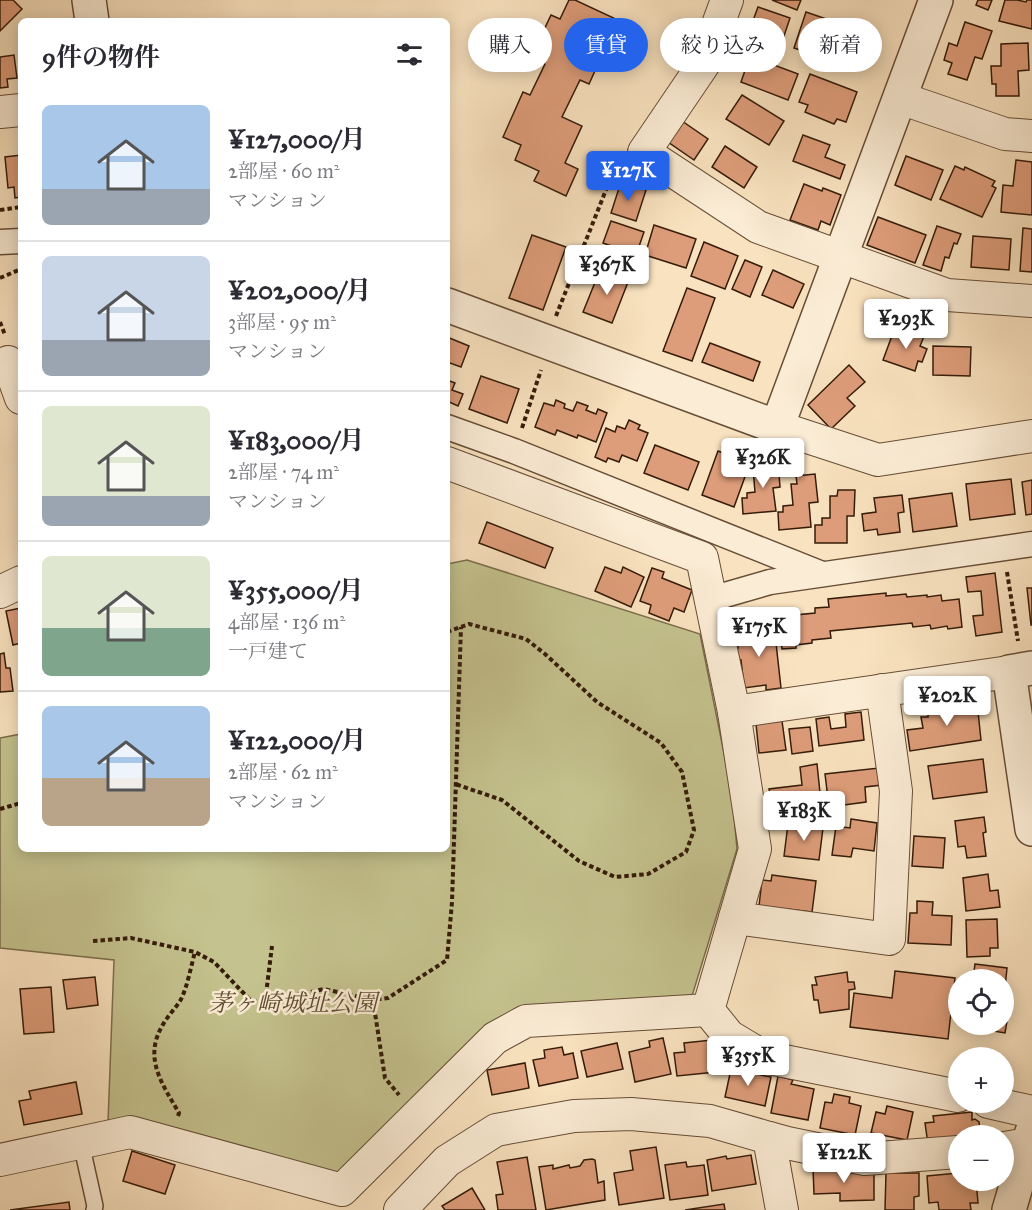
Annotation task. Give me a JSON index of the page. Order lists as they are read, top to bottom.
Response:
{
  "parks": ["茅ヶ崎城址公園"],
  "page": {
    "chip": [
      "購入",
      "賃貸",
      "絞り込み",
      "新着"
    ],
    "heading": "9件の物件",
    "list": [
      {
        "name": "¥127,000/月",
        "note": "2部屋 · 60 m² · マンション"
      },
      {
        "name": "¥202,000/月",
        "note": "3部屋 · 95 m² · マンション"
      },
      {
        "name": "¥183,000/月",
        "note": "2部屋 · 74 m² · マンション"
      },
      {
        "name": "¥355,000/月",
        "note": "4部屋 · 136 m² · 一戸建て"
      },
      {
        "name": "¥122,000/月",
        "note": "2部屋 · 62 m² · マンション"
      }
    ],
    "price": [
      "¥127K",
      "¥367K",
      "¥293K",
      "¥326K",
      "¥175K",
      "¥202K",
      "¥183K",
      "¥355K",
      "¥122K"
    ],
    "map_buttons": ["+", "−"]
  }
}
